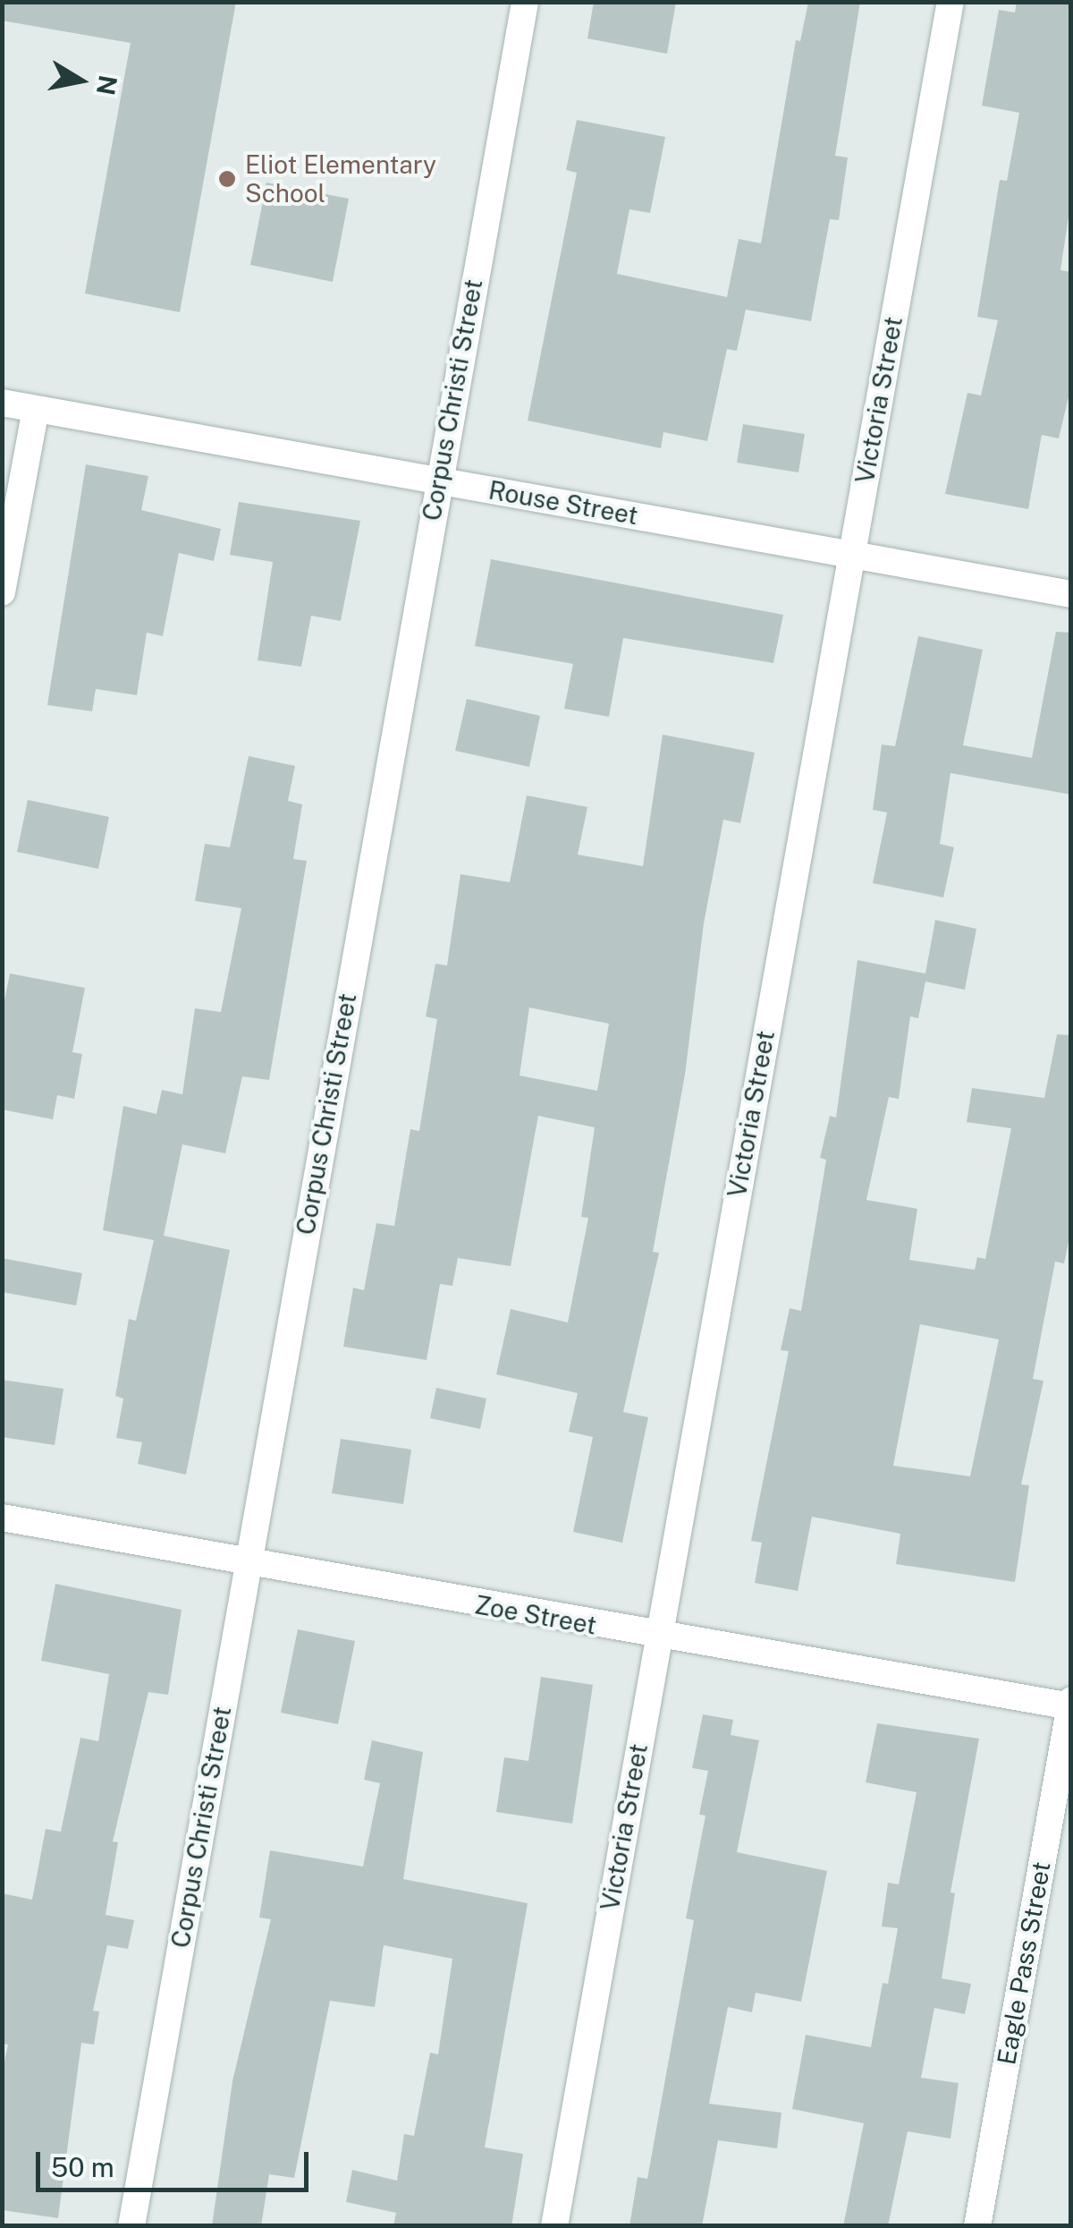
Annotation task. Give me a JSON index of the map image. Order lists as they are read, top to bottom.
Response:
{
  "streets": {
    "street": [
      "Corpus Christi Street",
      "Victoria Street",
      "Rouse Street",
      "Zoe Street",
      "Eagle Pass Street"
    ]
  },
  "crossings": [
    ["Corpus Christi Street", "Rouse Street"],
    ["Corpus Christi Street", "Zoe Street"],
    ["Victoria Street", "Rouse Street"],
    ["Victoria Street", "Zoe Street"],
    ["Zoe Street", "Eagle Pass Street"]
  ],
  "places": ["Eliot Elementary School"],
  "scale_bar": "50 m",
  "north": "right"
}
